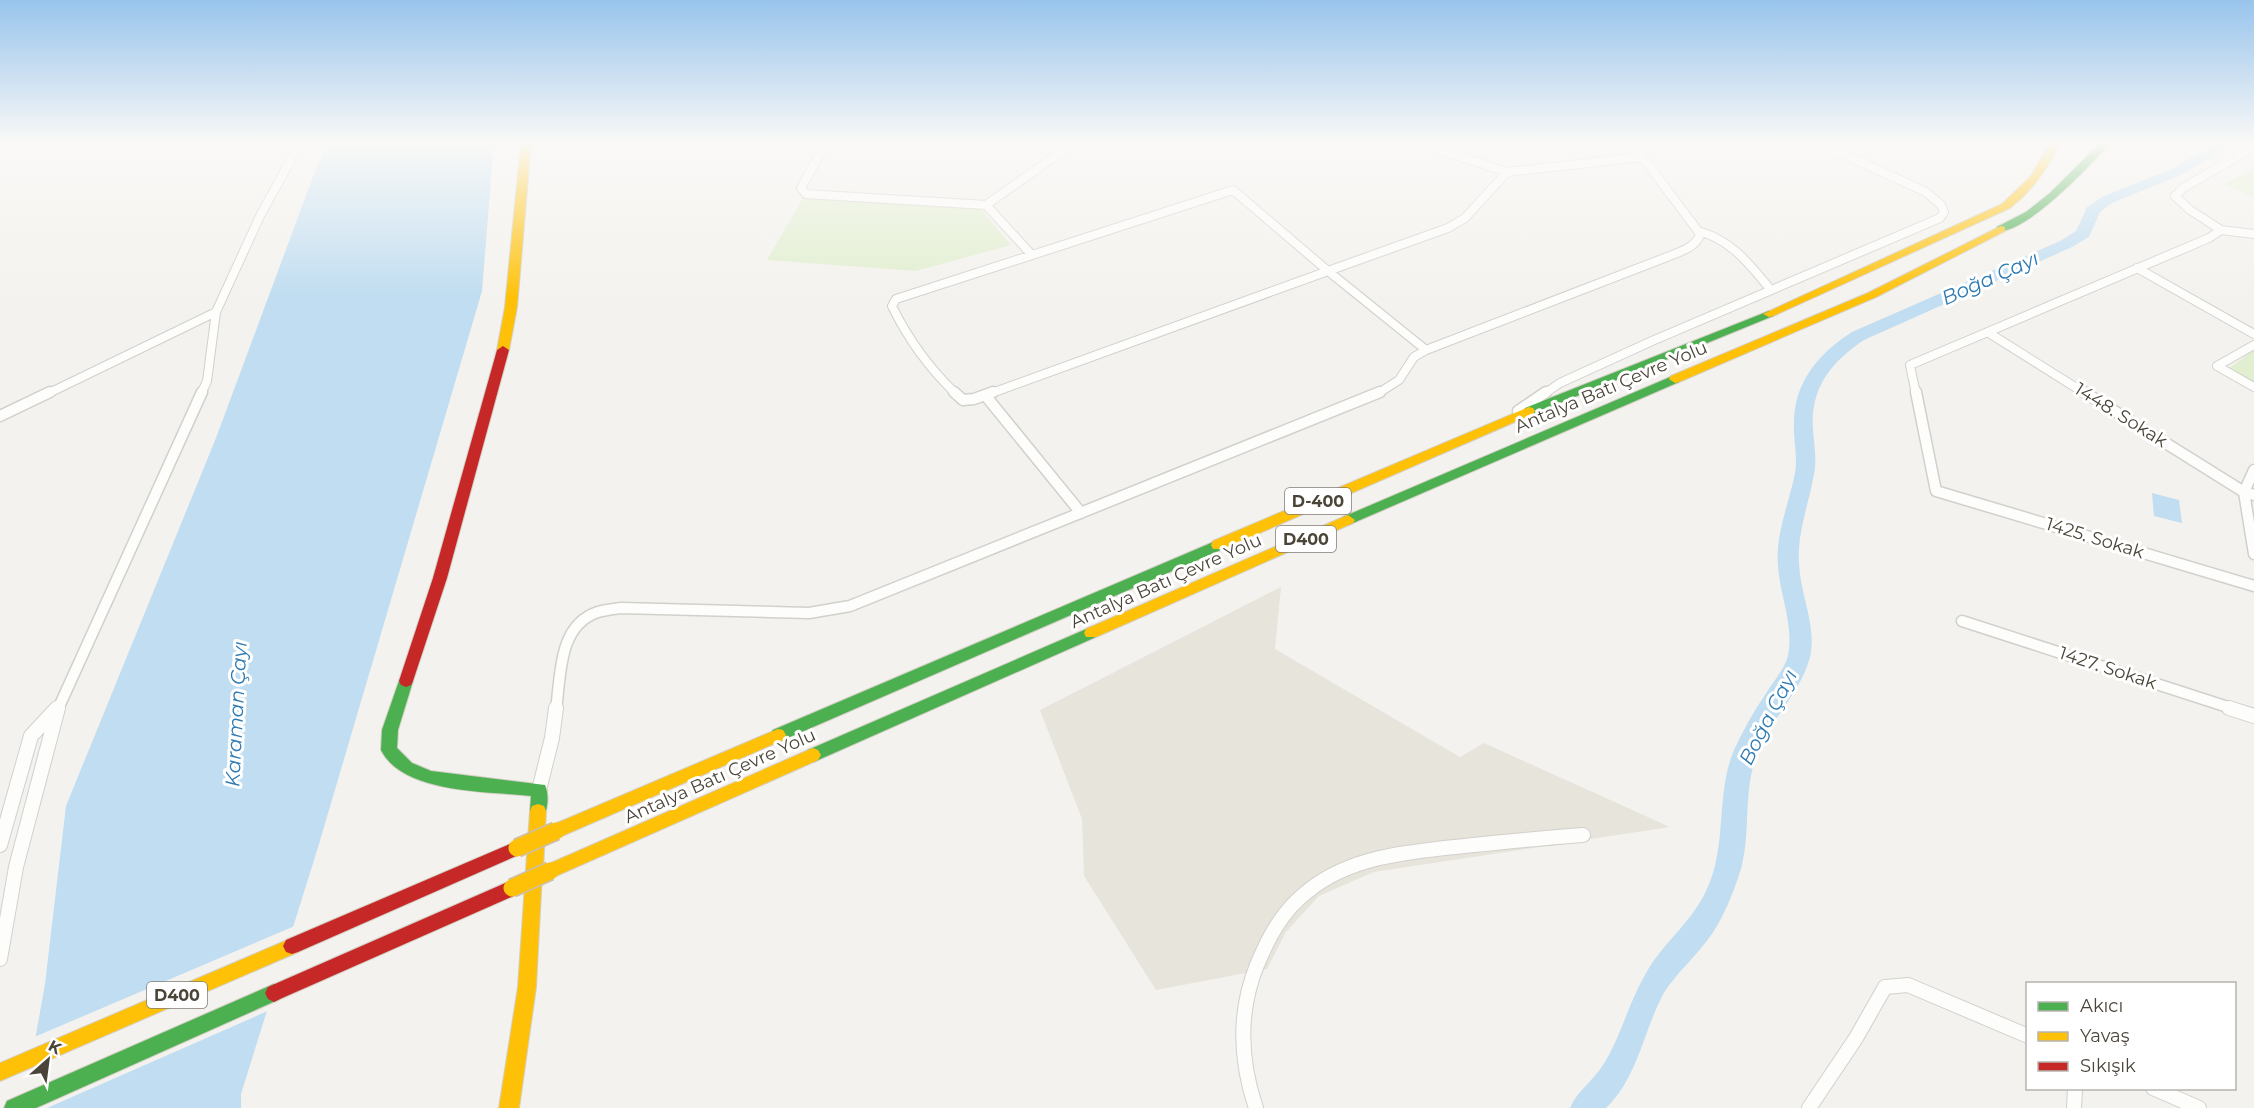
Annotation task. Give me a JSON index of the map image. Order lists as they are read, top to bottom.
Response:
{
  "streets": {
    "main road": ["Antalya Batı Çevre Yolu", "D-400", "D400"],
    "street": ["1448. Sokak", "1425. Sokak", "1427. Sokak"]
  },
  "crossings": [
    ["1448. Sokak", "1425. Sokak"],
    ["D-400", "D400"]
  ],
  "water": ["Boğa Çayı", "Karaman Çayı"],
  "legend": ["Akıcı", "Yavaş", "Sıkışık"],
  "north": "top right"
}
